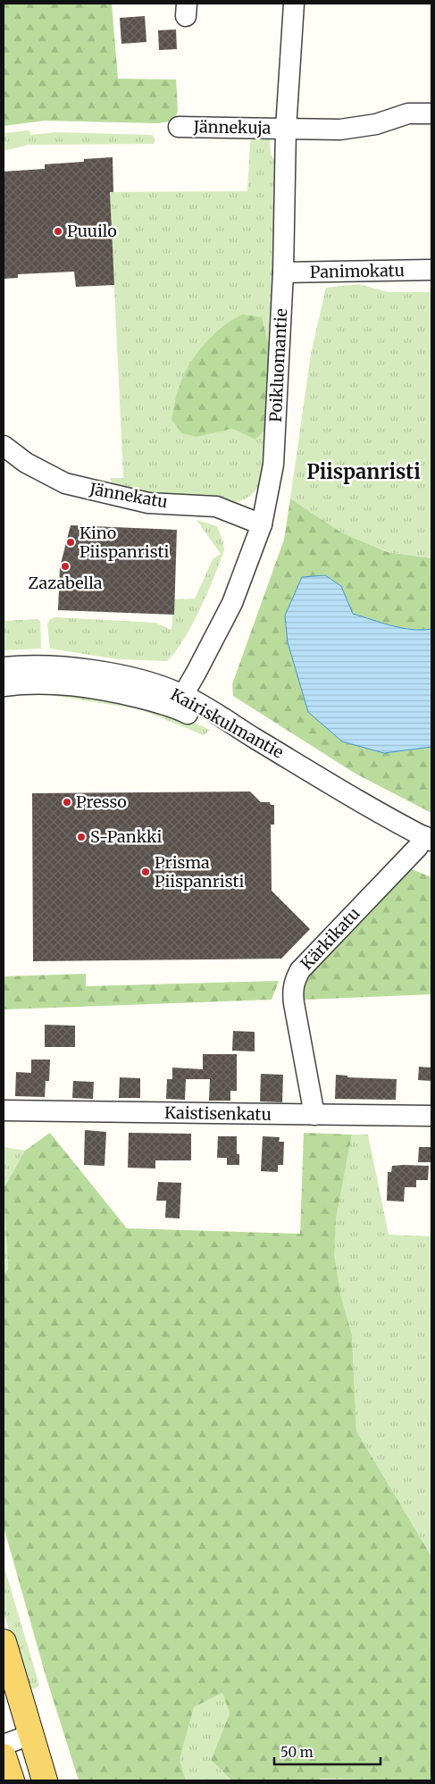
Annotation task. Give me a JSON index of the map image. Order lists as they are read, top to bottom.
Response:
{
  "streets": {
    "street": [
      "Jännekuja",
      "Panimokatu",
      "Poikluomantie",
      "Jännekatu",
      "Kairiskulmantie",
      "Kärkikatu",
      "Kaistisenkatu"
    ]
  },
  "crossings": [
    ["Jännekuja", "Poikluomantie"],
    ["Panimokatu", "Poikluomantie"],
    ["Poikluomantie", "Jännekatu"],
    ["Poikluomantie", "Kairiskulmantie"],
    ["Kairiskulmantie", "Kärkikatu"],
    ["Kärkikatu", "Kaistisenkatu"]
  ],
  "districts": ["Piispanristi"],
  "places": [
    "Puuilo",
    "Kino Piispanristi",
    "Zazabella",
    "Presso",
    "S-Pankki",
    "Prisma Piispanristi"
  ],
  "scale_bar": "50 m"
}
